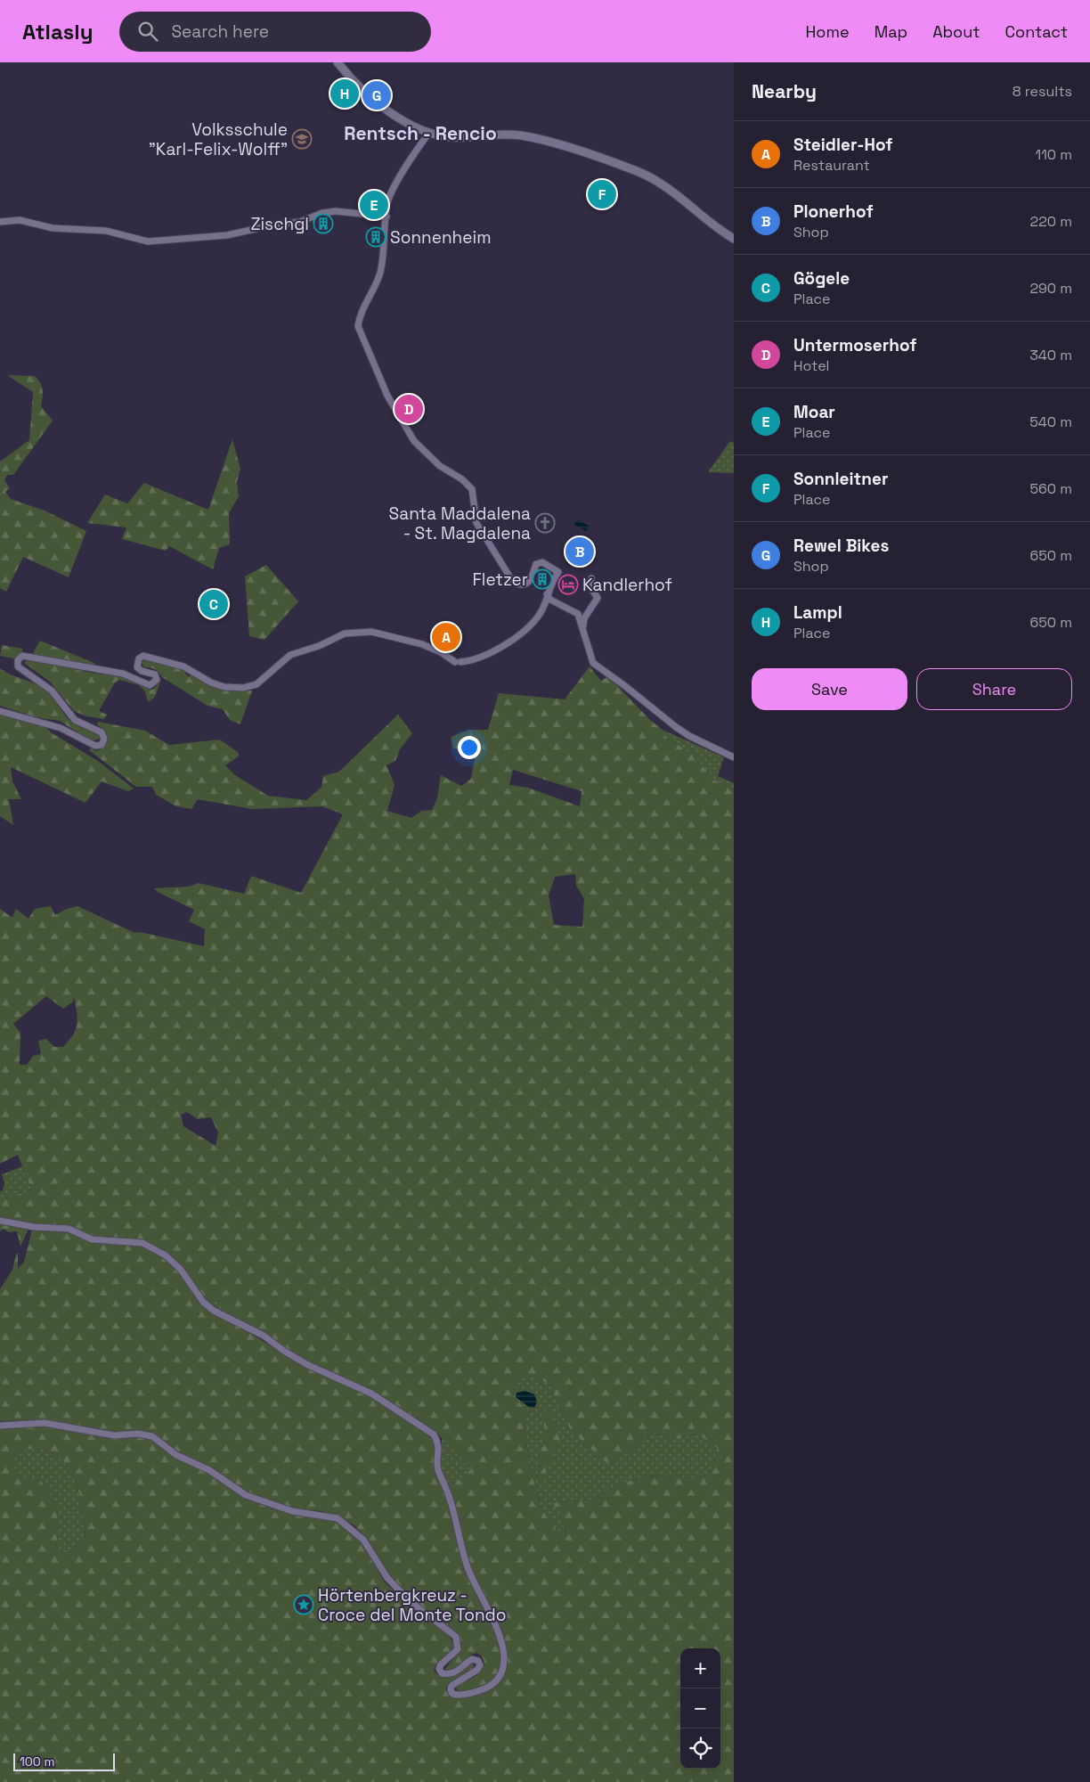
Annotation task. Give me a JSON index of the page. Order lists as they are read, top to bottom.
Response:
{
  "districts": ["Rentsch - Rencio"],
  "places": {
    "school or university": ["Volksschule \"Karl-Felix-Wolff\""],
    "building": ["Zischgl", "Sonnenheim", "Fletzer"],
    "church": ["Santa Maddalena - St. Magdalena"],
    "hotel": ["Kandlerhof"],
    "place": ["Hörtenbergkreuz - Croce del Monte Tondo"]
  },
  "scale_bar": "100 m",
  "page": {
    "header": "Atlasly",
    "search": "Search here",
    "nav": [
      "Home",
      "Map",
      "About",
      "Contact"
    ],
    "heading": ["Nearby", "8 results"],
    "pins": [
      "H",
      "G",
      "F",
      "E",
      "D",
      "B",
      "C",
      "A"
    ],
    "list": [
      {
        "mark": "A",
        "name": "Steidler-Hof",
        "note": "Restaurant",
        "value": "110 m"
      },
      {
        "mark": "B",
        "name": "Plonerhof",
        "note": "Shop",
        "value": "220 m"
      },
      {
        "mark": "C",
        "name": "Gögele",
        "note": "Place",
        "value": "290 m"
      },
      {
        "mark": "D",
        "name": "Untermoserhof",
        "note": "Hotel",
        "value": "340 m"
      },
      {
        "mark": "E",
        "name": "Moar",
        "note": "Place",
        "value": "540 m"
      },
      {
        "mark": "F",
        "name": "Sonnleitner",
        "note": "Place",
        "value": "560 m"
      },
      {
        "mark": "G",
        "name": "Rewel Bikes",
        "note": "Shop",
        "value": "650 m"
      },
      {
        "mark": "H",
        "name": "Lampl",
        "note": "Place",
        "value": "650 m"
      }
    ],
    "buttons": ["Save", "Share"],
    "map_buttons": ["+", "−"],
    "scale": "100 m"
  }
}
